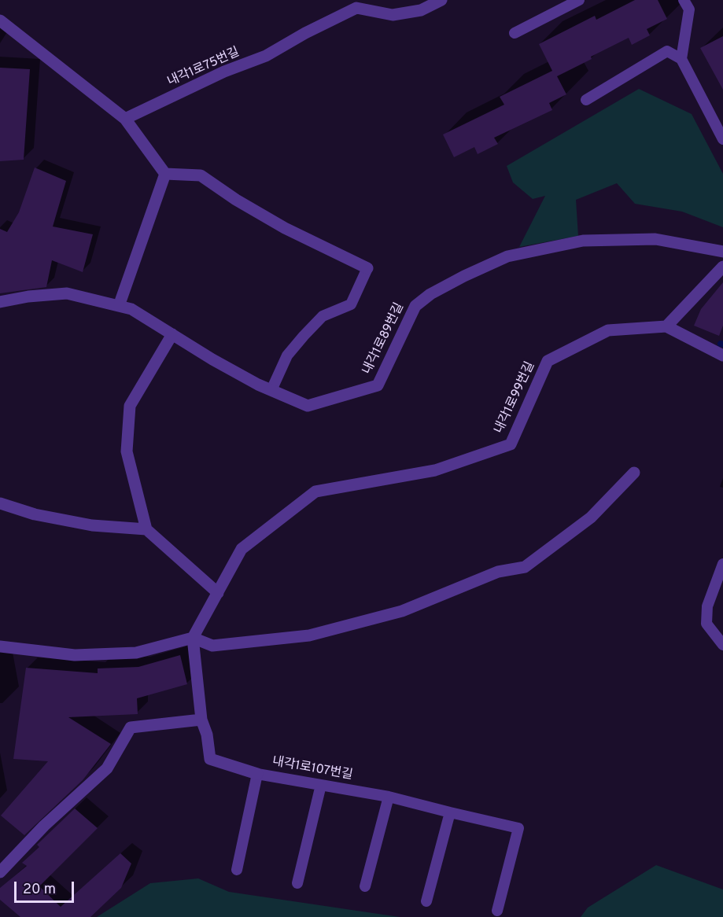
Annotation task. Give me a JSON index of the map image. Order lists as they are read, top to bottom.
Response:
{
  "streets": {
    "street": [
      "내각1로75번길",
      "내각1로89번길",
      "내각1로99번길",
      "내각1로107번길"
    ]
  },
  "crossings": [
    ["내각1로99번길", "내각1로107번길"]
  ],
  "scale_bar": "20 m"
}
